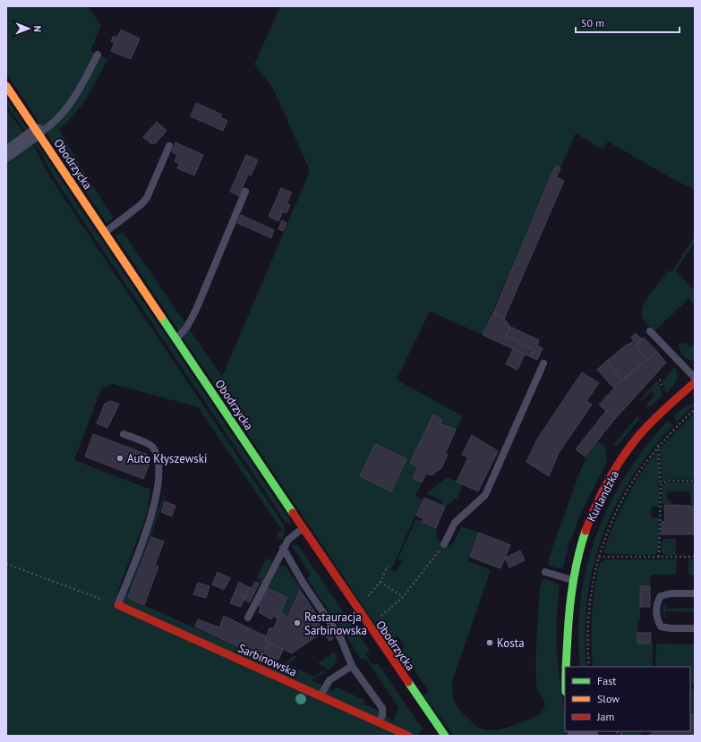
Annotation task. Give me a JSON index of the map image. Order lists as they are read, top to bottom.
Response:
{
  "streets": {
    "street": ["Obodrzycka", "Kurlandzka", "Sarbinowska"]
  },
  "places": ["Auto Kłyszewski", "Restauracja Sarbinowska", "Kosta"],
  "legend": ["Fast", "Slow", "Jam"],
  "scale_bar": "50 m",
  "north": "right"
}
